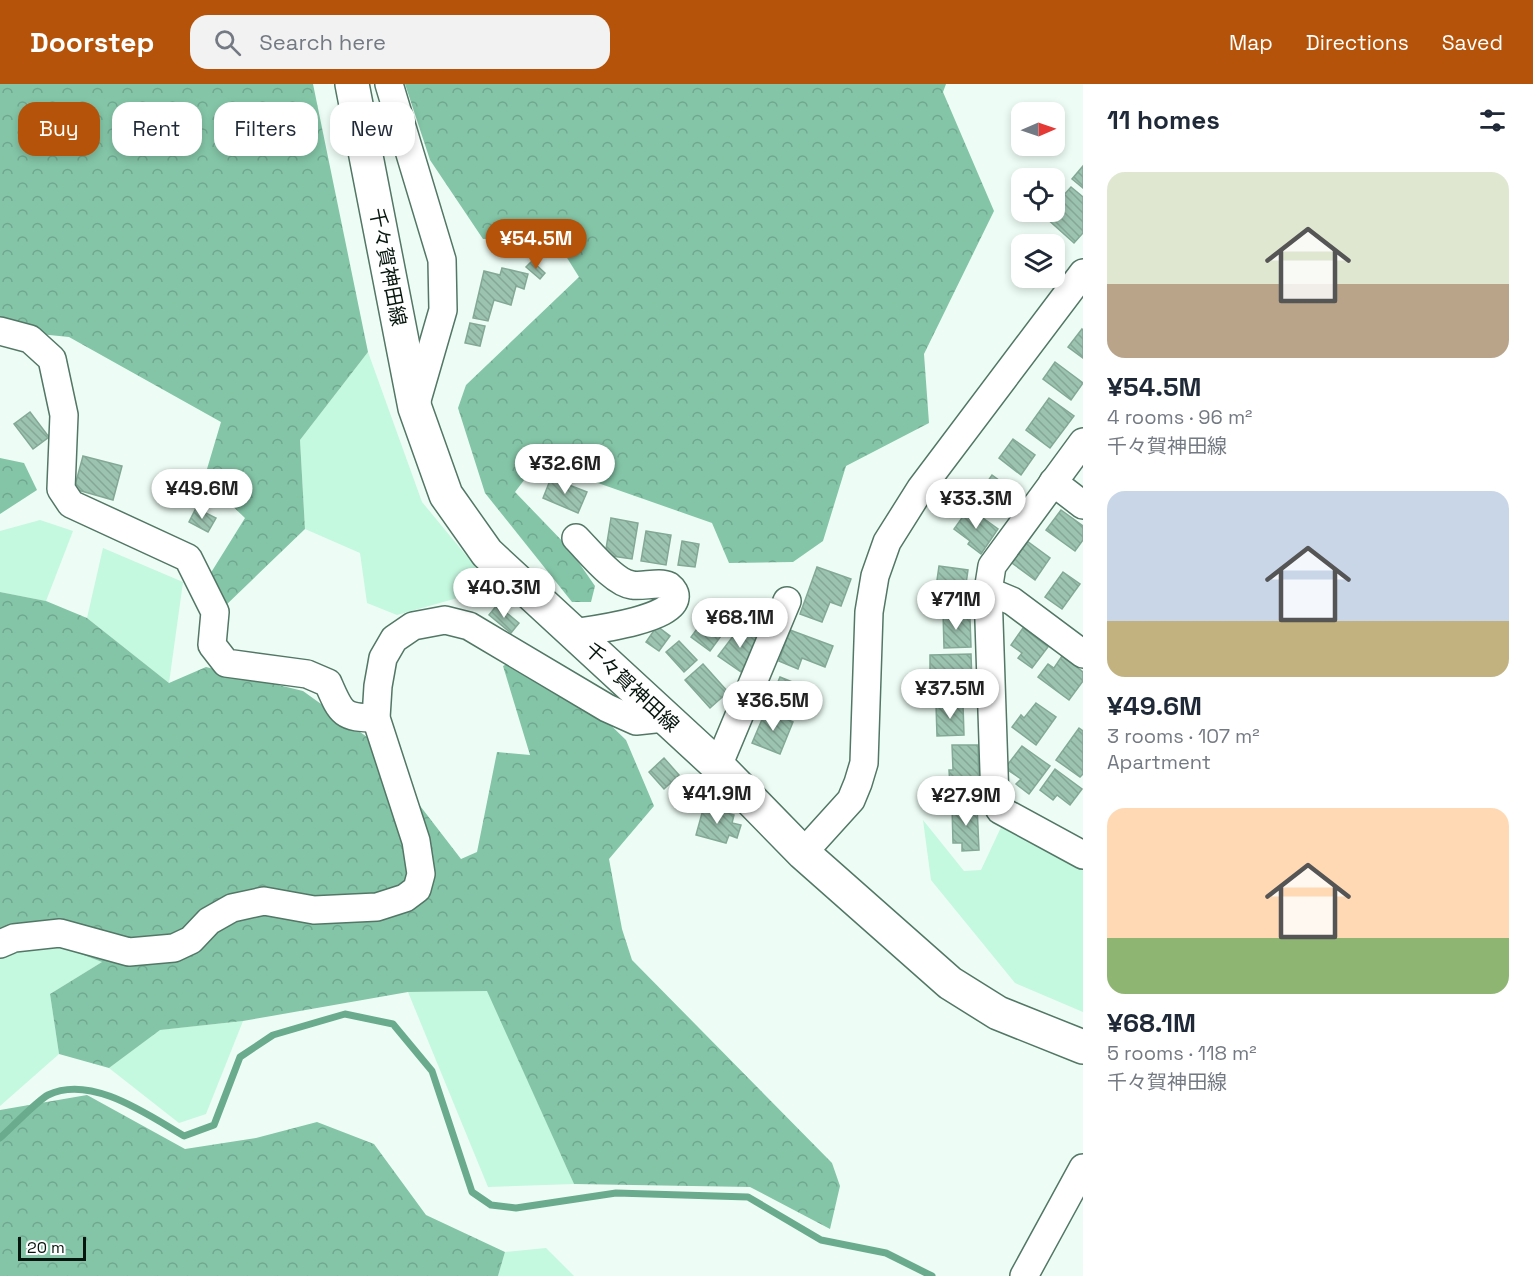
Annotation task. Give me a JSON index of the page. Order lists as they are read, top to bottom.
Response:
{
  "streets": {
    "main road": ["千々賀神田線"]
  },
  "scale_bar": "20 m",
  "north": "right",
  "page": {
    "header": "Doorstep",
    "search": "Search here",
    "nav": ["Map", "Directions", "Saved"],
    "heading": "11 homes",
    "chip": [
      "Buy",
      "Rent",
      "Filters",
      "New"
    ],
    "list": [
      {
        "name": "¥54.5M",
        "note": "4 rooms · 96 m² · 千々賀神田線"
      },
      {
        "name": "¥49.6M",
        "note": "3 rooms · 107 m² · Apartment"
      },
      {
        "name": "¥68.1M",
        "note": "5 rooms · 118 m² · 千々賀神田線"
      }
    ],
    "price": [
      "¥54.5M",
      "¥32.6M",
      "¥49.6M",
      "¥33.3M",
      "¥40.3M",
      "¥71M",
      "¥68.1M",
      "¥37.5M",
      "¥36.5M",
      "¥41.9M",
      "¥27.9M"
    ],
    "scale": "20 m"
  }
}
